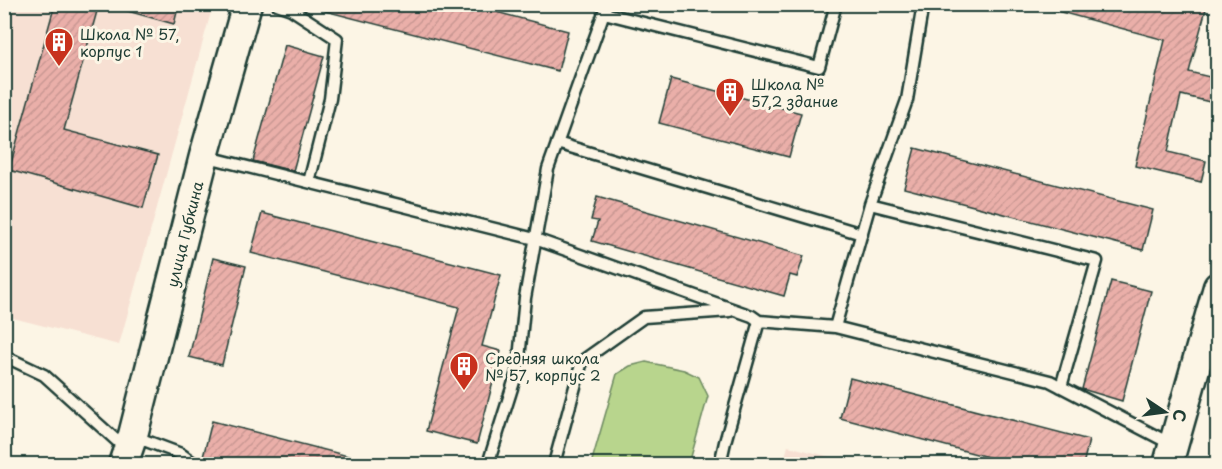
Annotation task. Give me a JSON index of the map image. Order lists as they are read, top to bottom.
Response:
{
  "streets": {
    "street": ["улица Губкина"]
  },
  "places": {
    "building": ["Школа № 57, корпус 1", "Школа № 57,2 здание", "Средняя школа № 57, корпус 2"]
  },
  "north": "right"
}
